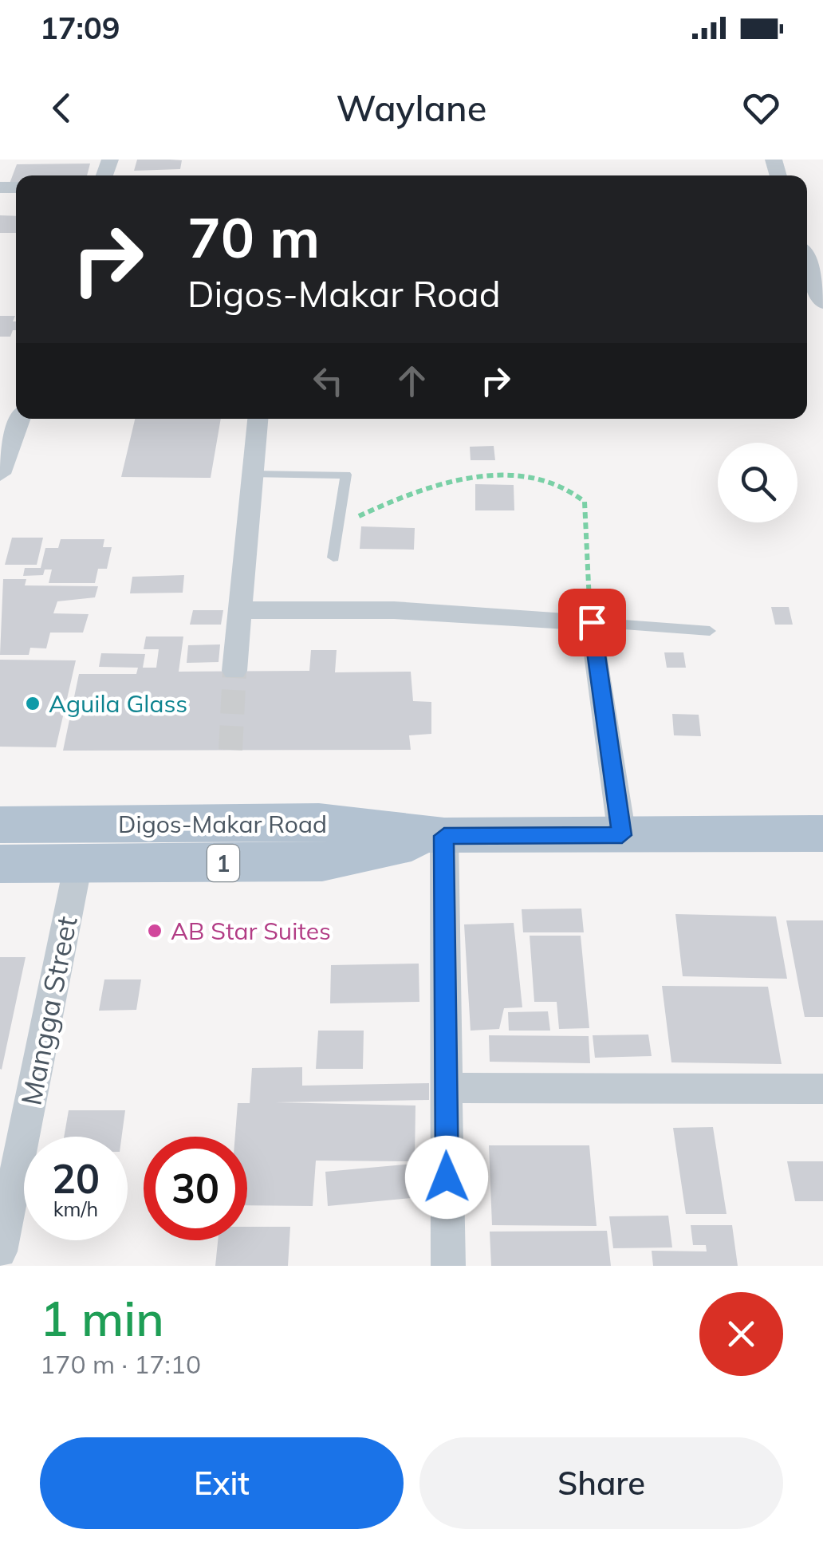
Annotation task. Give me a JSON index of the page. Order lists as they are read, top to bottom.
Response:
{
  "streets": {
    "main road": ["Digos-Makar Road", "1"],
    "street": ["Mangga Street"]
  },
  "crossings": [
    ["Digos-Makar Road", "Mangga Street"]
  ],
  "places": ["Aguila Glass", "AB Star Suites"],
  "page": {
    "status": "17:09",
    "header": "Waylane",
    "turn": ["70 m", "Digos-Makar Road"],
    "speed": "20 km/h",
    "limit": "30",
    "heading": ["1 min", "170 m · 17:10"],
    "buttons": ["Exit", "Share"]
  }
}
